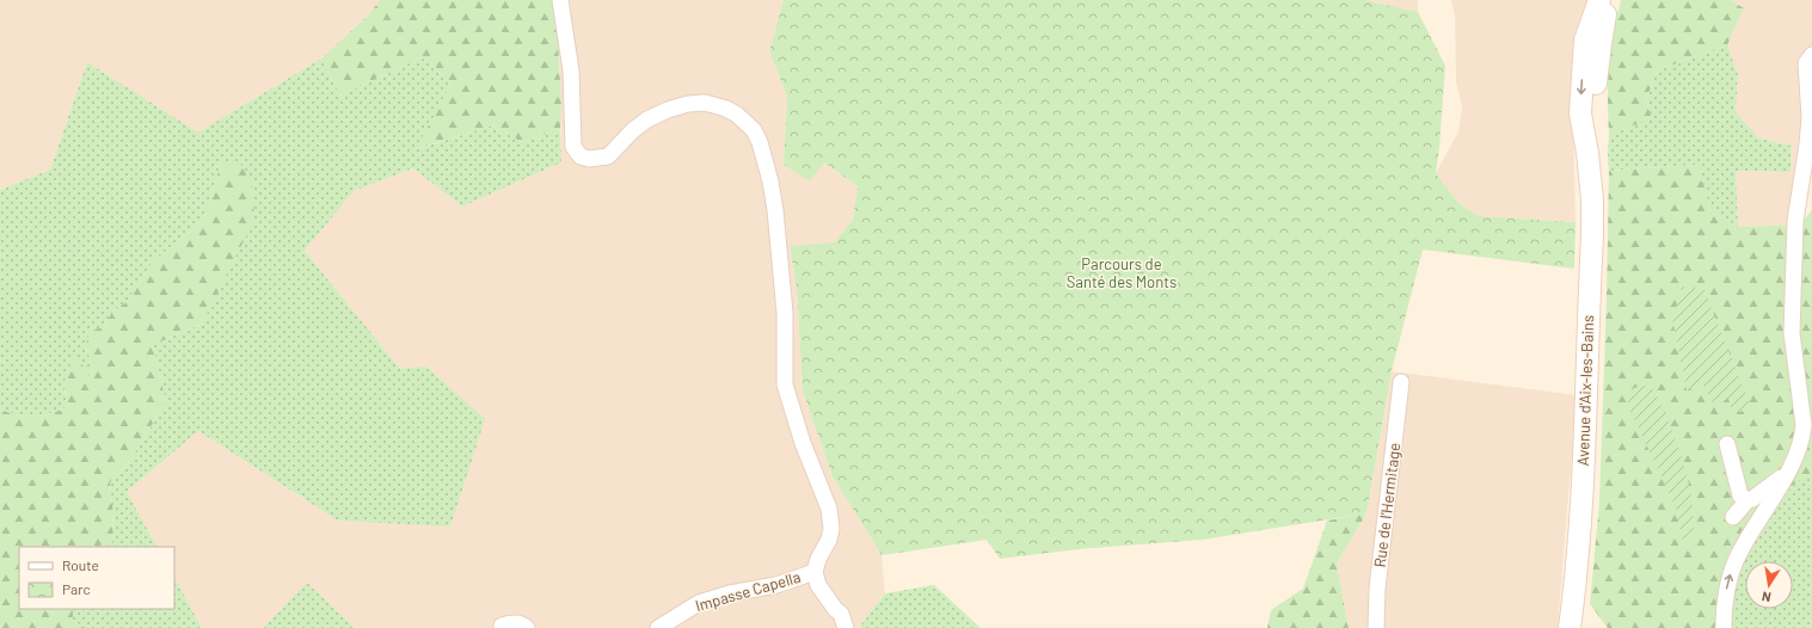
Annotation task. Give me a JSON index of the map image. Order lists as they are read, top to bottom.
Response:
{
  "streets": {
    "main road": ["Avenue d'Aix-les-Bains"],
    "street": ["Rue de l'Hermitage", "Impasse Capella"]
  },
  "parks": ["Parcours de Santé des Monts"],
  "legend": ["Route", "Parc"],
  "north": "bottom"
}
